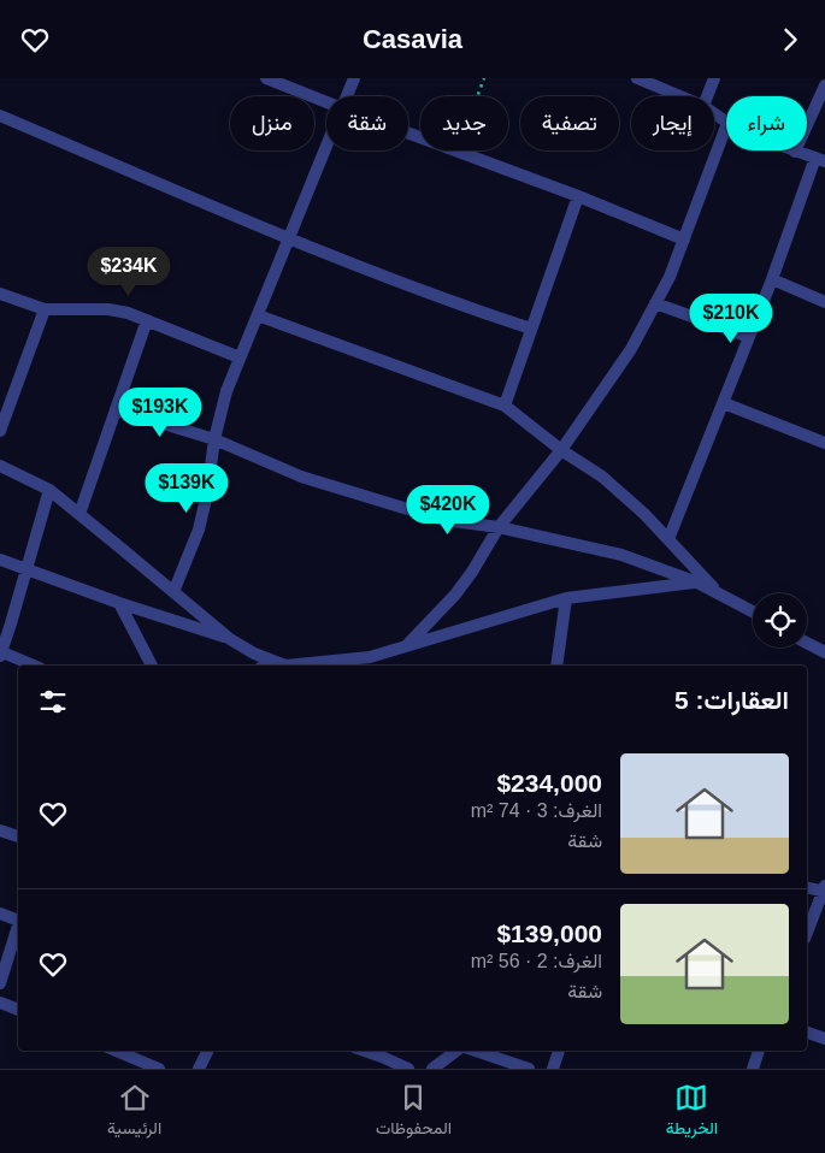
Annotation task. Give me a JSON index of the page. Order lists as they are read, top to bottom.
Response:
{
  "page": {
    "header": "Casavia",
    "chip": [
      "شراء",
      "إيجار",
      "تصفية",
      "جديد",
      "شقة",
      "منزل"
    ],
    "price": [
      "$234K",
      "$210K",
      "$193K",
      "$139K",
      "$420K"
    ],
    "heading": "العقارات: 5",
    "list": [
      {
        "name": "$234,000",
        "note": "الغرف: 3 · 74 m² · شقة"
      },
      {
        "name": "$139,000",
        "note": "الغرف: 2 · 56 m² · شقة"
      }
    ],
    "tabs": ["الخريطة", "المحفوظات", "الرئيسية"]
  }
}
